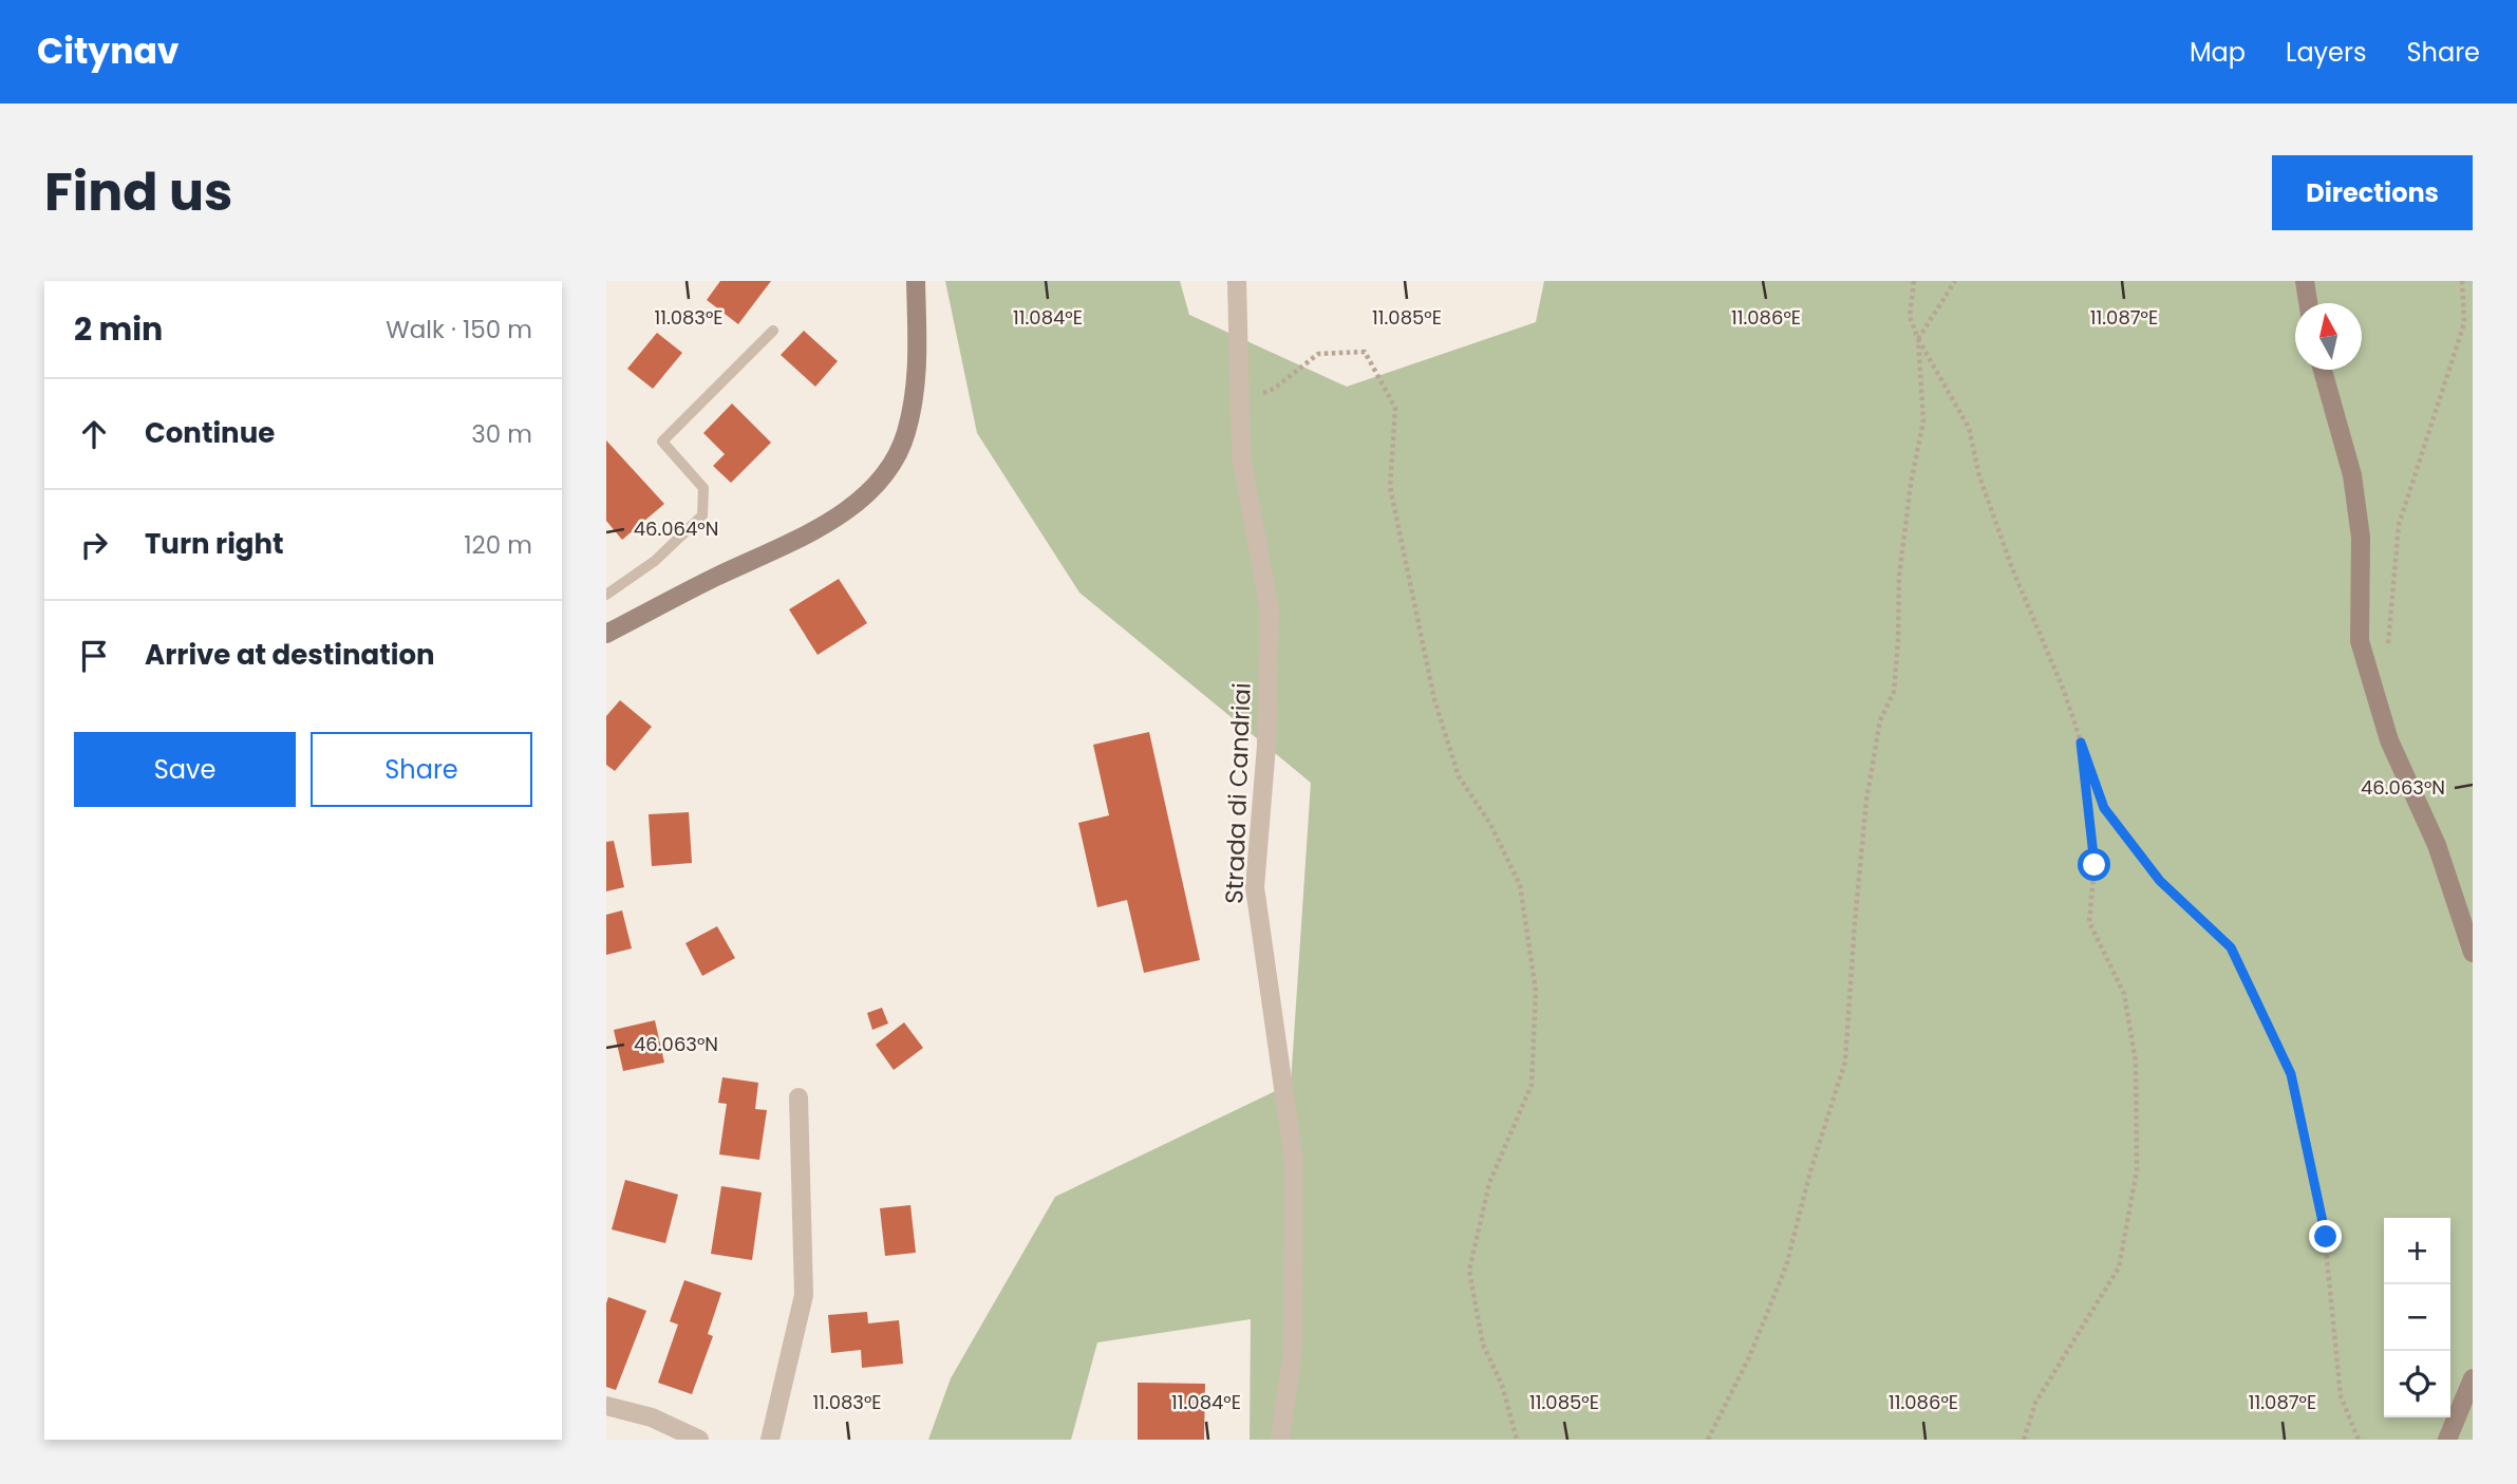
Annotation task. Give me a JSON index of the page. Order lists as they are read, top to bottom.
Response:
{
  "streets": {
    "street": ["Strada di Candriai"]
  },
  "north": "top",
  "page": {
    "header": "Citynav",
    "nav": ["Map", "Layers", "Share"],
    "title": "Find us",
    "buttons": [
      "Directions",
      ["Save", "Share"]
    ],
    "heading": ["2 min", "Walk · 150 m"],
    "list": [
      ["Continue", "30 m"],
      ["Turn right", "120 m"],
      "Arrive at destination"
    ],
    "map_buttons": ["+", "−"]
  },
  "coordinates": [
    "11.083°E",
    "11.084°E",
    "11.085°E",
    "11.086°E",
    "11.087°E",
    "46.064°N",
    "46.063°N"
  ]
}
